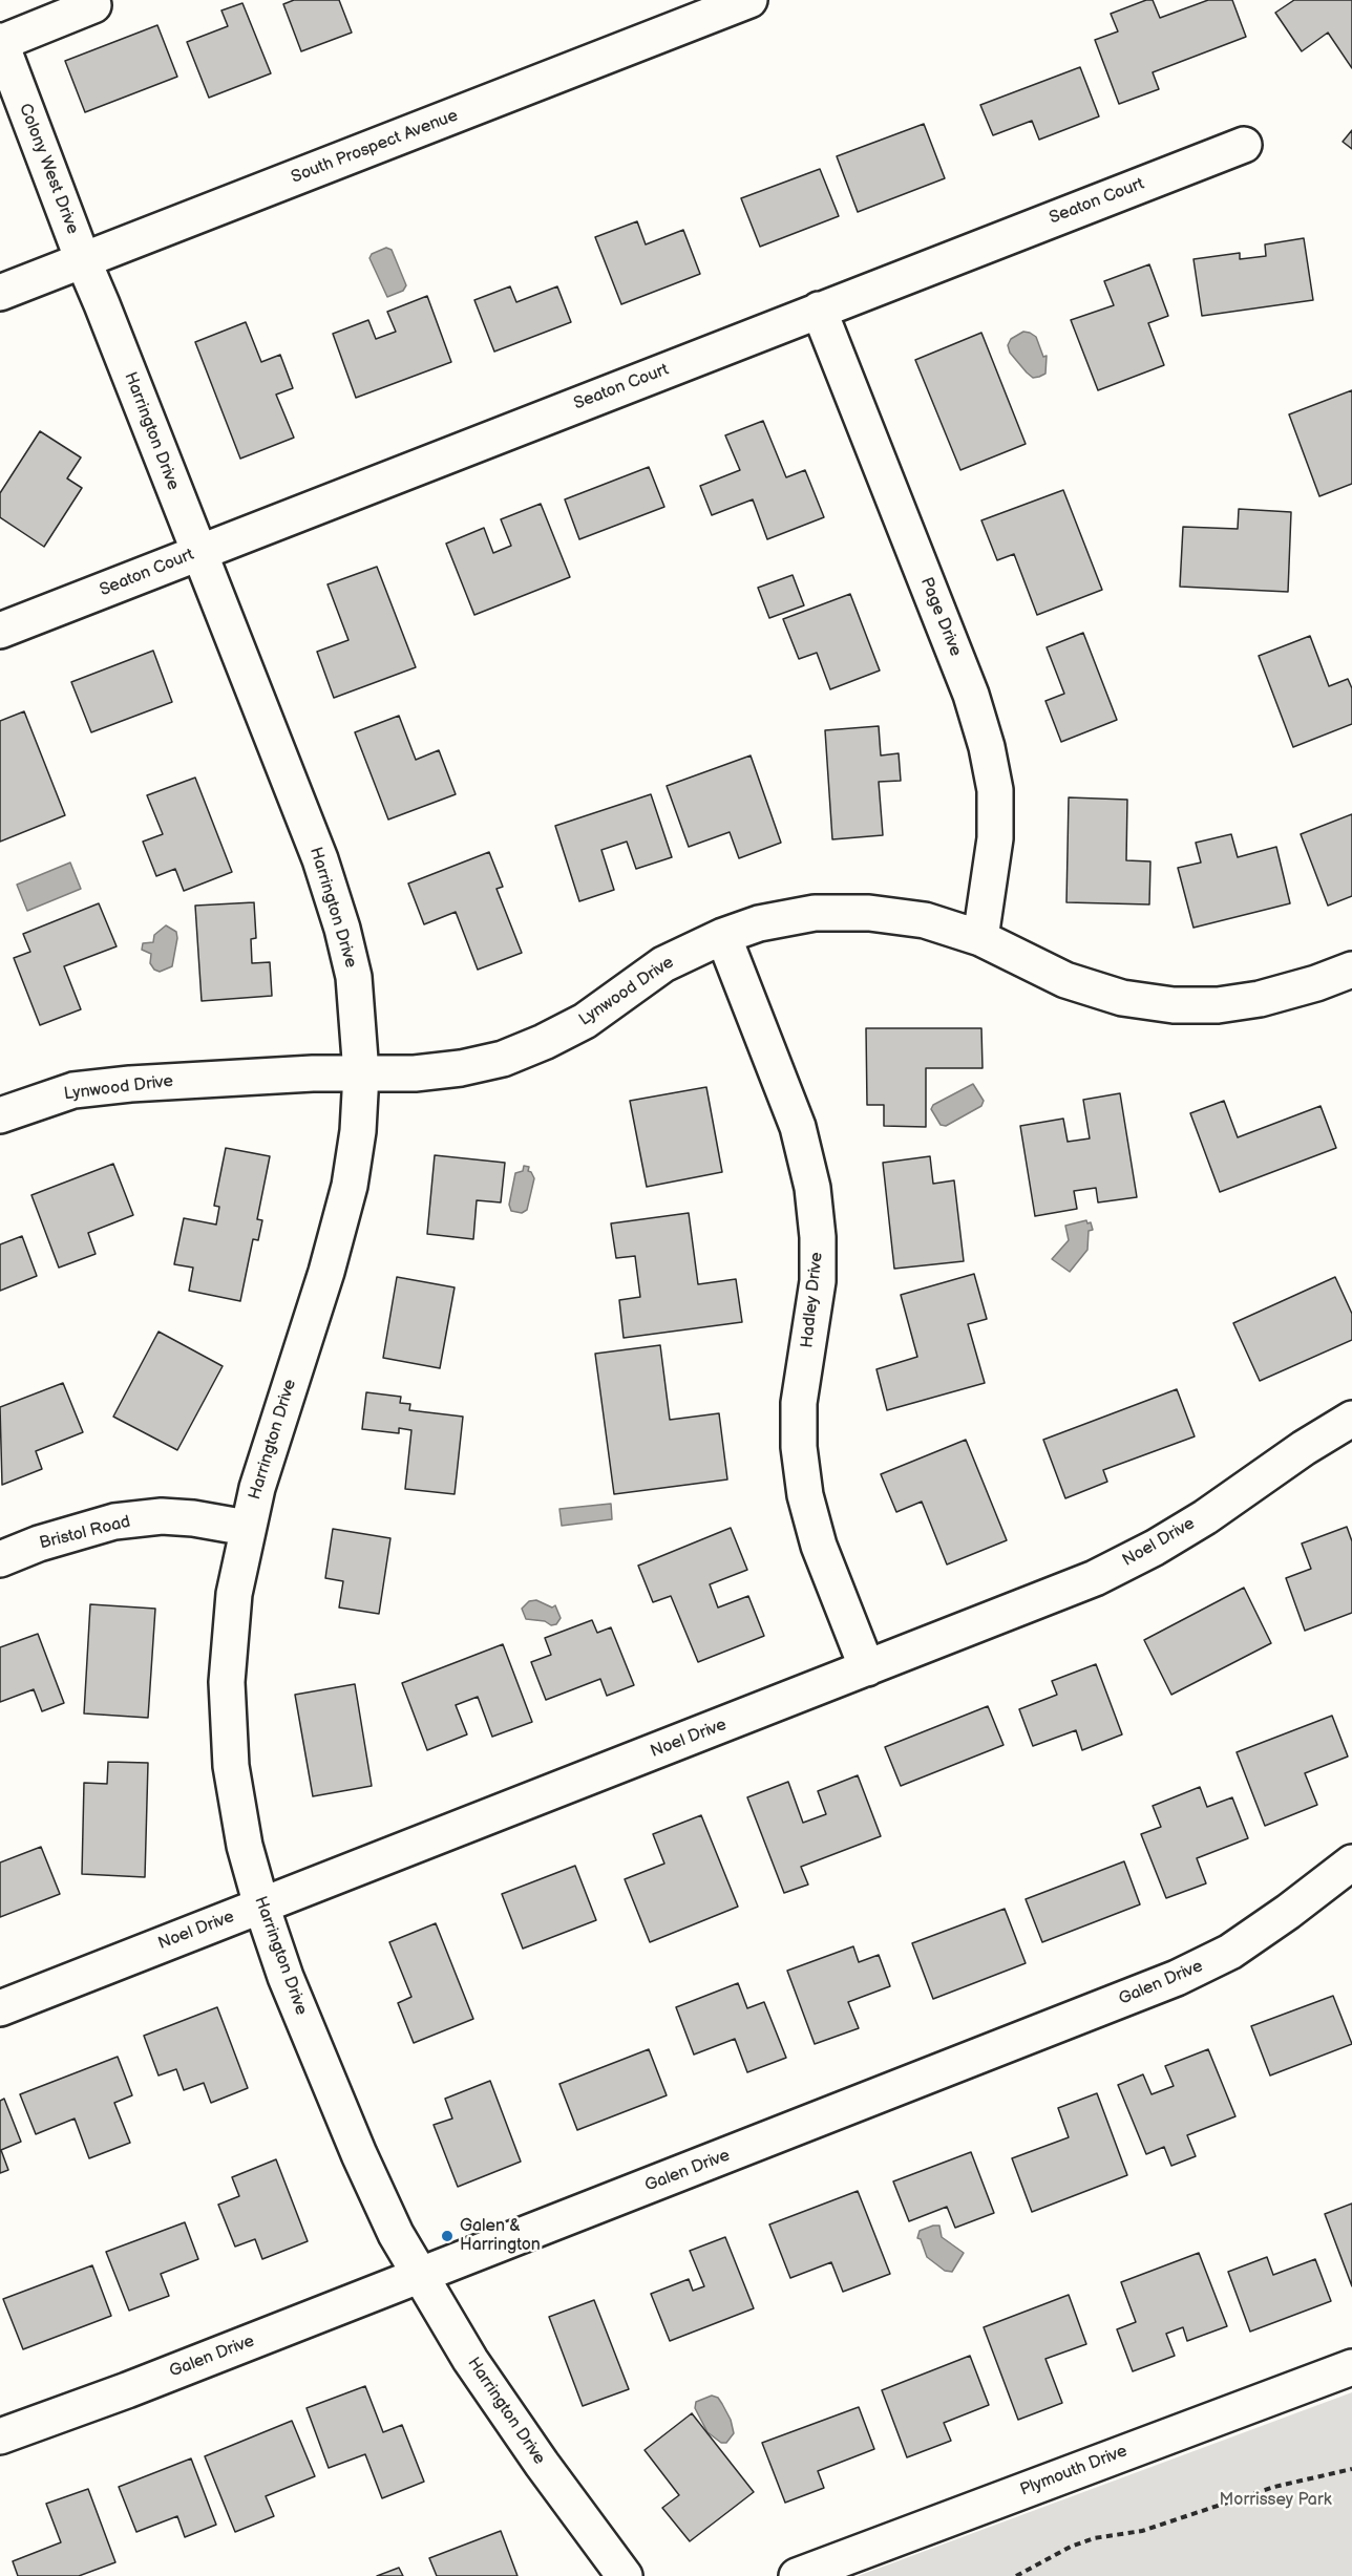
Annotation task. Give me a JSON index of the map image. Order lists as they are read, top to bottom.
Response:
{
  "streets": {
    "street": [
      "South Prospect Avenue",
      "Colony West Drive",
      "Seaton Court",
      "Harrington Drive",
      "Page Drive",
      "Lynwood Drive",
      "Hadley Drive",
      "Bristol Road",
      "Noel Drive",
      "Galen Drive",
      "Plymouth Drive"
    ]
  },
  "crossings": [
    ["South Prospect Avenue", "Colony West Drive"],
    ["South Prospect Avenue", "Harrington Drive"],
    ["Colony West Drive", "Harrington Drive"],
    ["Seaton Court", "Harrington Drive"],
    ["Seaton Court", "Page Drive"],
    ["Harrington Drive", "Lynwood Drive"],
    ["Harrington Drive", "Bristol Road"],
    ["Harrington Drive", "Noel Drive"],
    ["Harrington Drive", "Galen Drive"],
    ["Page Drive", "Lynwood Drive"],
    ["Lynwood Drive", "Hadley Drive"],
    ["Hadley Drive", "Noel Drive"]
  ],
  "parks": ["Morrissey Park"],
  "places": ["Galen & Harrington"]
}
